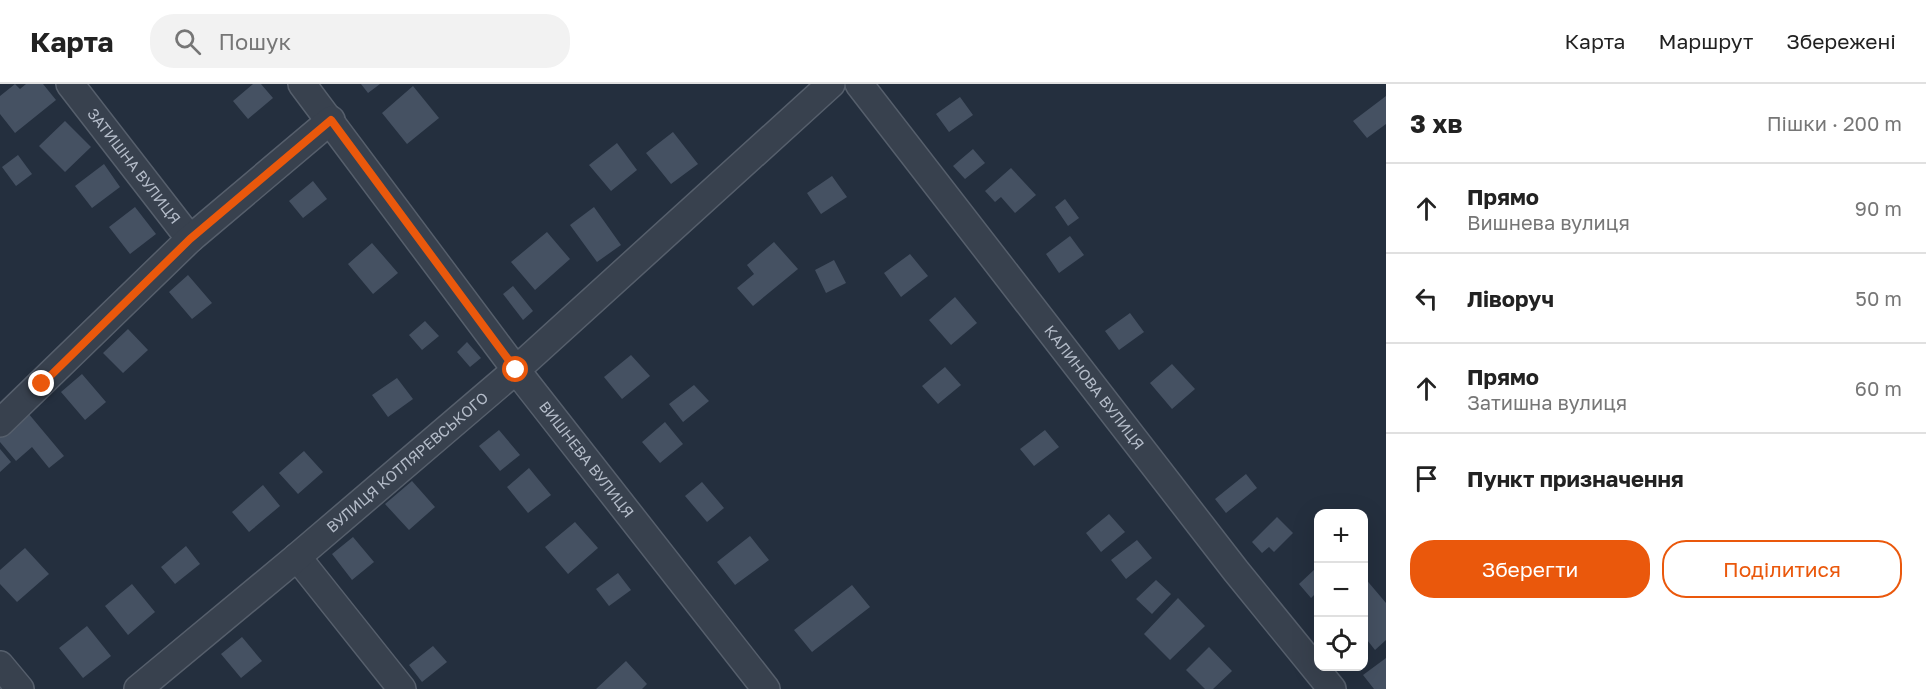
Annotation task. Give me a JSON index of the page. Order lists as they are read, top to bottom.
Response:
{
  "streets": {
    "street": [
      "ЗАТИШНА ВУЛИЦЯ",
      "КАЛИНОВА ВУЛИЦЯ",
      "ВИШНЕВА ВУЛИЦЯ",
      "ВУЛИЦЯ КОТЛЯРЕВСЬКОГО"
    ]
  },
  "crossings": [
    ["ВИШНЕВА ВУЛИЦЯ", "ВУЛИЦЯ КОТЛЯРЕВСЬКОГО"]
  ],
  "page": {
    "header": "Карта",
    "search": "Пошук",
    "nav": ["Карта", "Маршрут", "Збережені"],
    "heading": ["3 хв", "Пішки · 200 m"],
    "list": [
      ["Прямо", "Вишнева вулиця", "90 m"],
      ["Ліворуч", "50 m"],
      ["Прямо", "Затишна вулиця", "60 m"],
      "Пункт призначення"
    ],
    "map_buttons": ["+", "−"],
    "buttons": ["Зберегти", "Поділитися"]
  }
}
